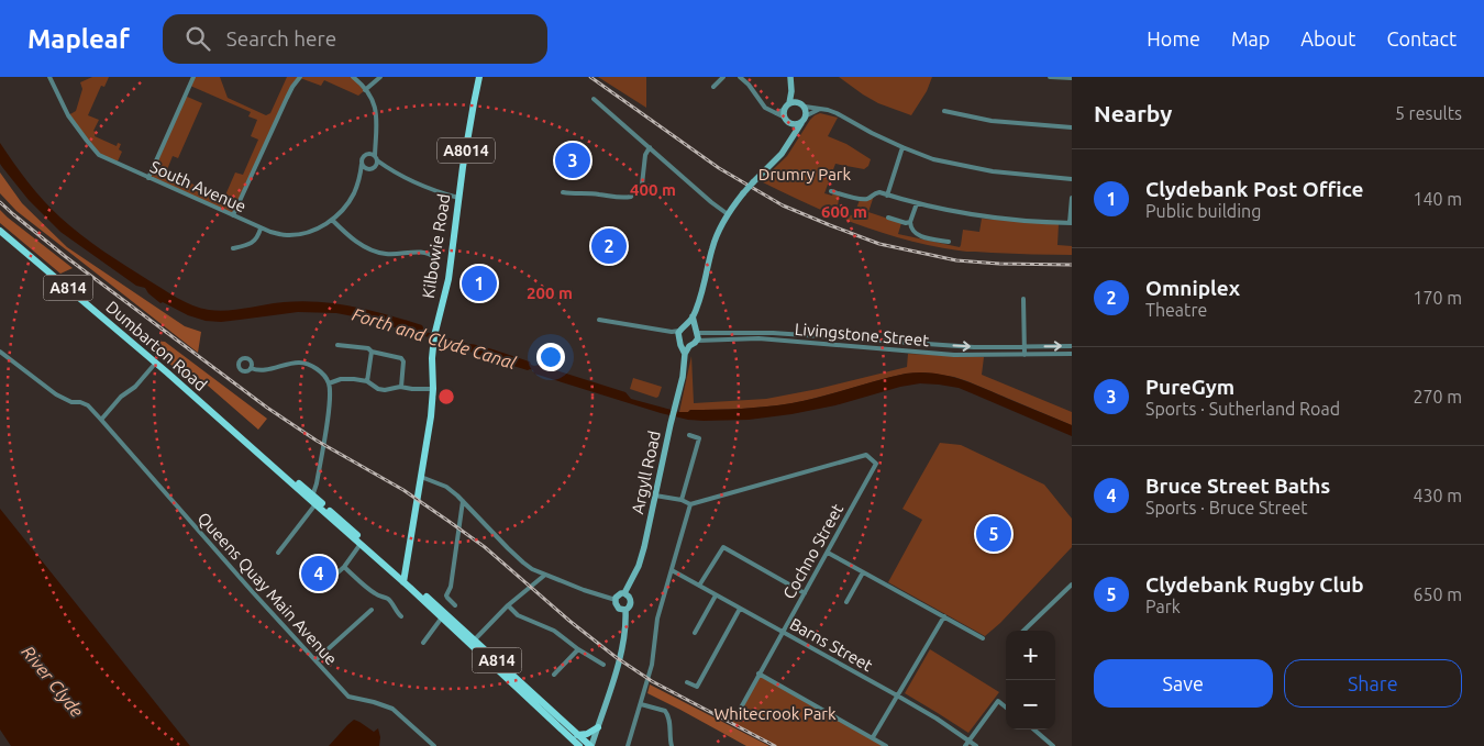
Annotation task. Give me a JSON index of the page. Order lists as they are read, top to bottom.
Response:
{
  "streets": {
    "main road": [
      "A8014",
      "Kilbowie Road",
      "A814",
      "Dumbarton Road"
    ],
    "street": [
      "South Avenue",
      "Livingstone Street",
      "Argyll Road",
      "Cochno Street",
      "Queens Quay Main Avenue",
      "Barns Street"
    ]
  },
  "crossings": [
    ["Kilbowie Road", "A814"],
    ["Kilbowie Road", "Dumbarton Road"],
    ["A814", "Dumbarton Road"],
    ["Livingstone Street", "Argyll Road"],
    ["Cochno Street", "Barns Street"]
  ],
  "water": ["Forth and Clyde Canal", "River Clyde"],
  "parks": ["Drumry Park", "Whitecrook Park"],
  "page": {
    "header": "Mapleaf",
    "search": "Search here",
    "nav": [
      "Home",
      "Map",
      "About",
      "Contact"
    ],
    "heading": ["Nearby", "5 results"],
    "pins": [
      "3",
      "2",
      "1",
      "5",
      "4"
    ],
    "list": [
      {
        "mark": "1",
        "name": "Clydebank Post Office",
        "note": "Public building",
        "value": "140 m"
      },
      {
        "mark": "2",
        "name": "Omniplex",
        "note": "Theatre",
        "value": "170 m"
      },
      {
        "mark": "3",
        "name": "PureGym",
        "note": "Sports · Sutherland Road",
        "value": "270 m"
      },
      {
        "mark": "4",
        "name": "Bruce Street Baths",
        "note": "Sports · Bruce Street",
        "value": "430 m"
      },
      {
        "mark": "5",
        "name": "Clydebank Rugby Club",
        "note": "Park",
        "value": "650 m"
      }
    ],
    "map_buttons": ["+", "−"],
    "buttons": ["Save", "Share"]
  },
  "rings": ["400 m", "600 m", "200 m"]
}
